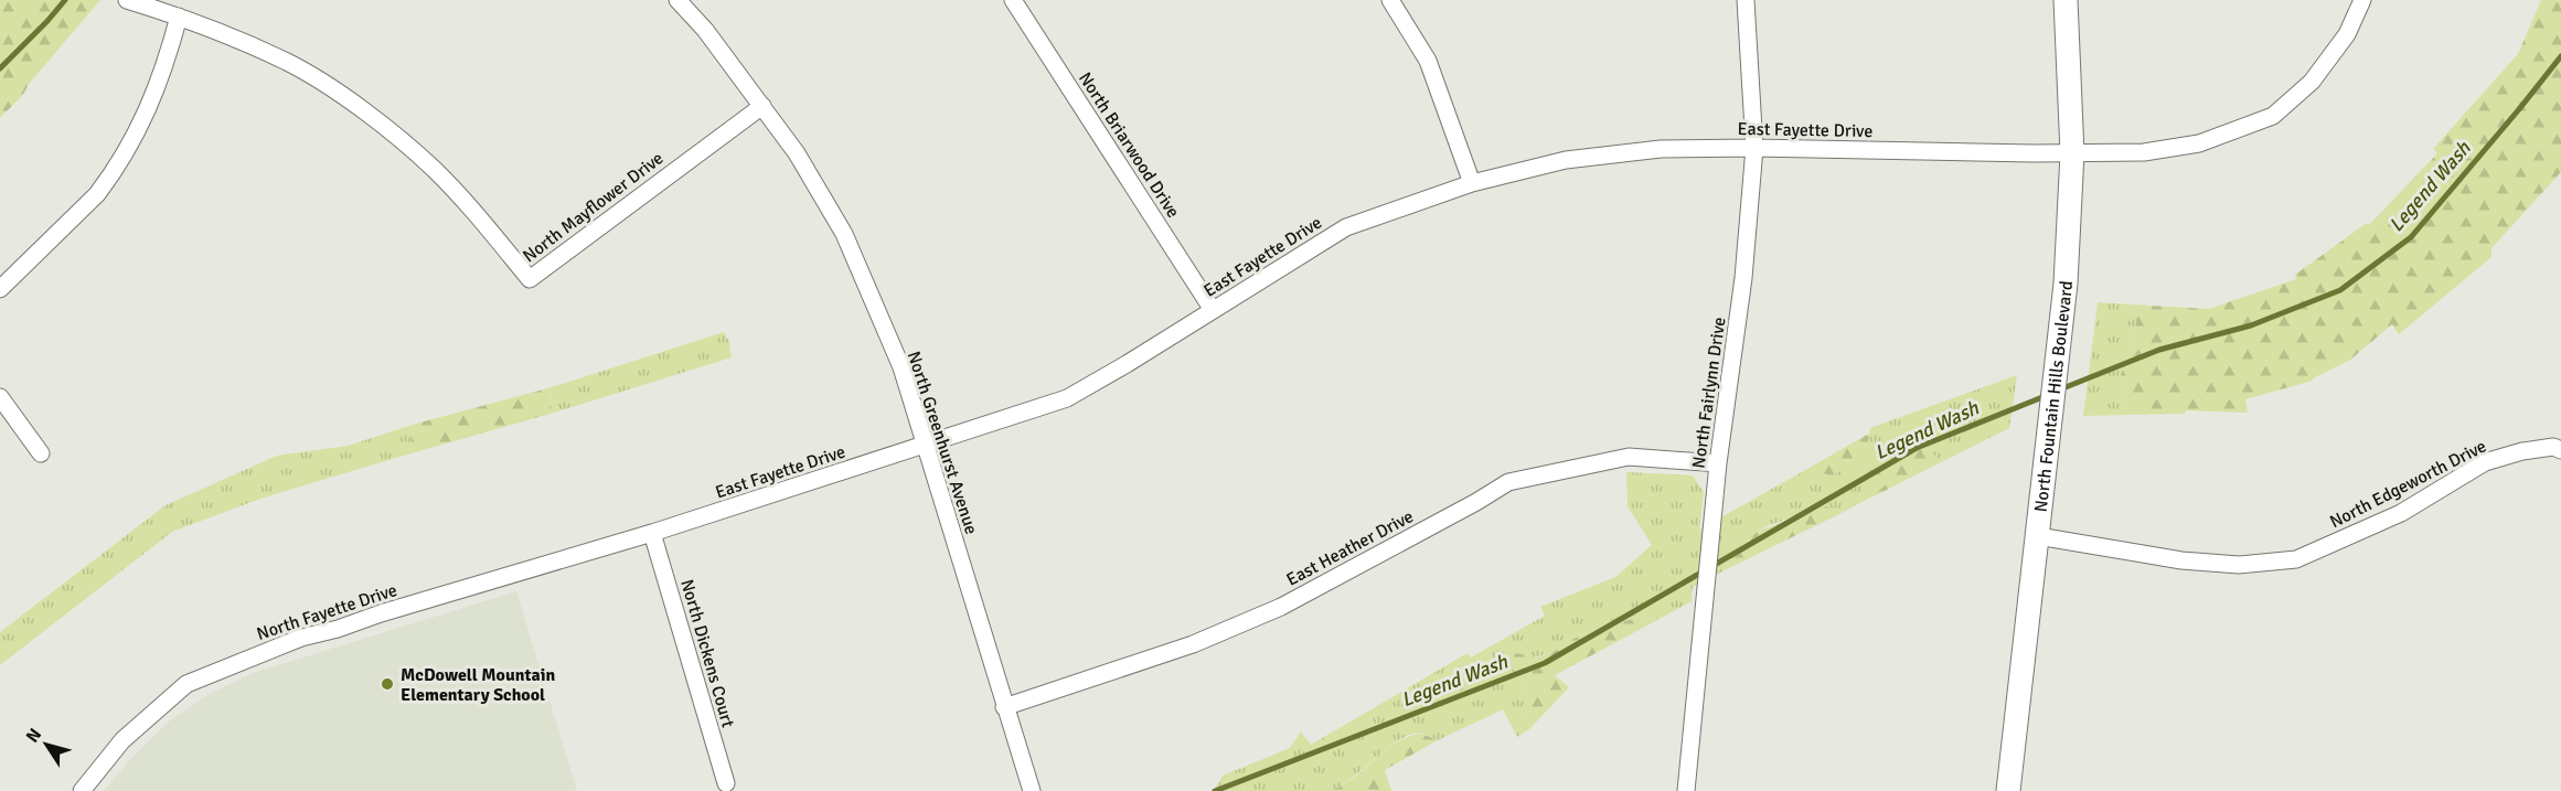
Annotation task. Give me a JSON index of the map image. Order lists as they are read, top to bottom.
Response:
{
  "streets": {
    "main road": ["North Fountain Hills Boulevard"],
    "street": [
      "East Fayette Drive",
      "North Briarwood Drive",
      "North Mayflower Drive",
      "North Fairlynn Drive",
      "North Greenhurst Avenue",
      "North Edgeworth Drive",
      "East Heather Drive",
      "North Fayette Drive",
      "North Dickens Court"
    ]
  },
  "crossings": [
    ["East Fayette Drive", "North Briarwood Drive"],
    ["East Fayette Drive", "North Fairlynn Drive"],
    ["East Fayette Drive", "North Fountain Hills Boulevard"],
    ["East Fayette Drive", "North Greenhurst Avenue"],
    ["East Fayette Drive", "North Fayette Drive"],
    ["East Fayette Drive", "North Dickens Court"],
    ["North Mayflower Drive", "North Greenhurst Avenue"],
    ["North Fairlynn Drive", "East Heather Drive"],
    ["North Fountain Hills Boulevard", "North Edgeworth Drive"],
    ["North Greenhurst Avenue", "East Heather Drive"]
  ],
  "water": ["Legend Wash"],
  "places": ["McDowell Mountain Elementary School"],
  "north": "top left"
}
